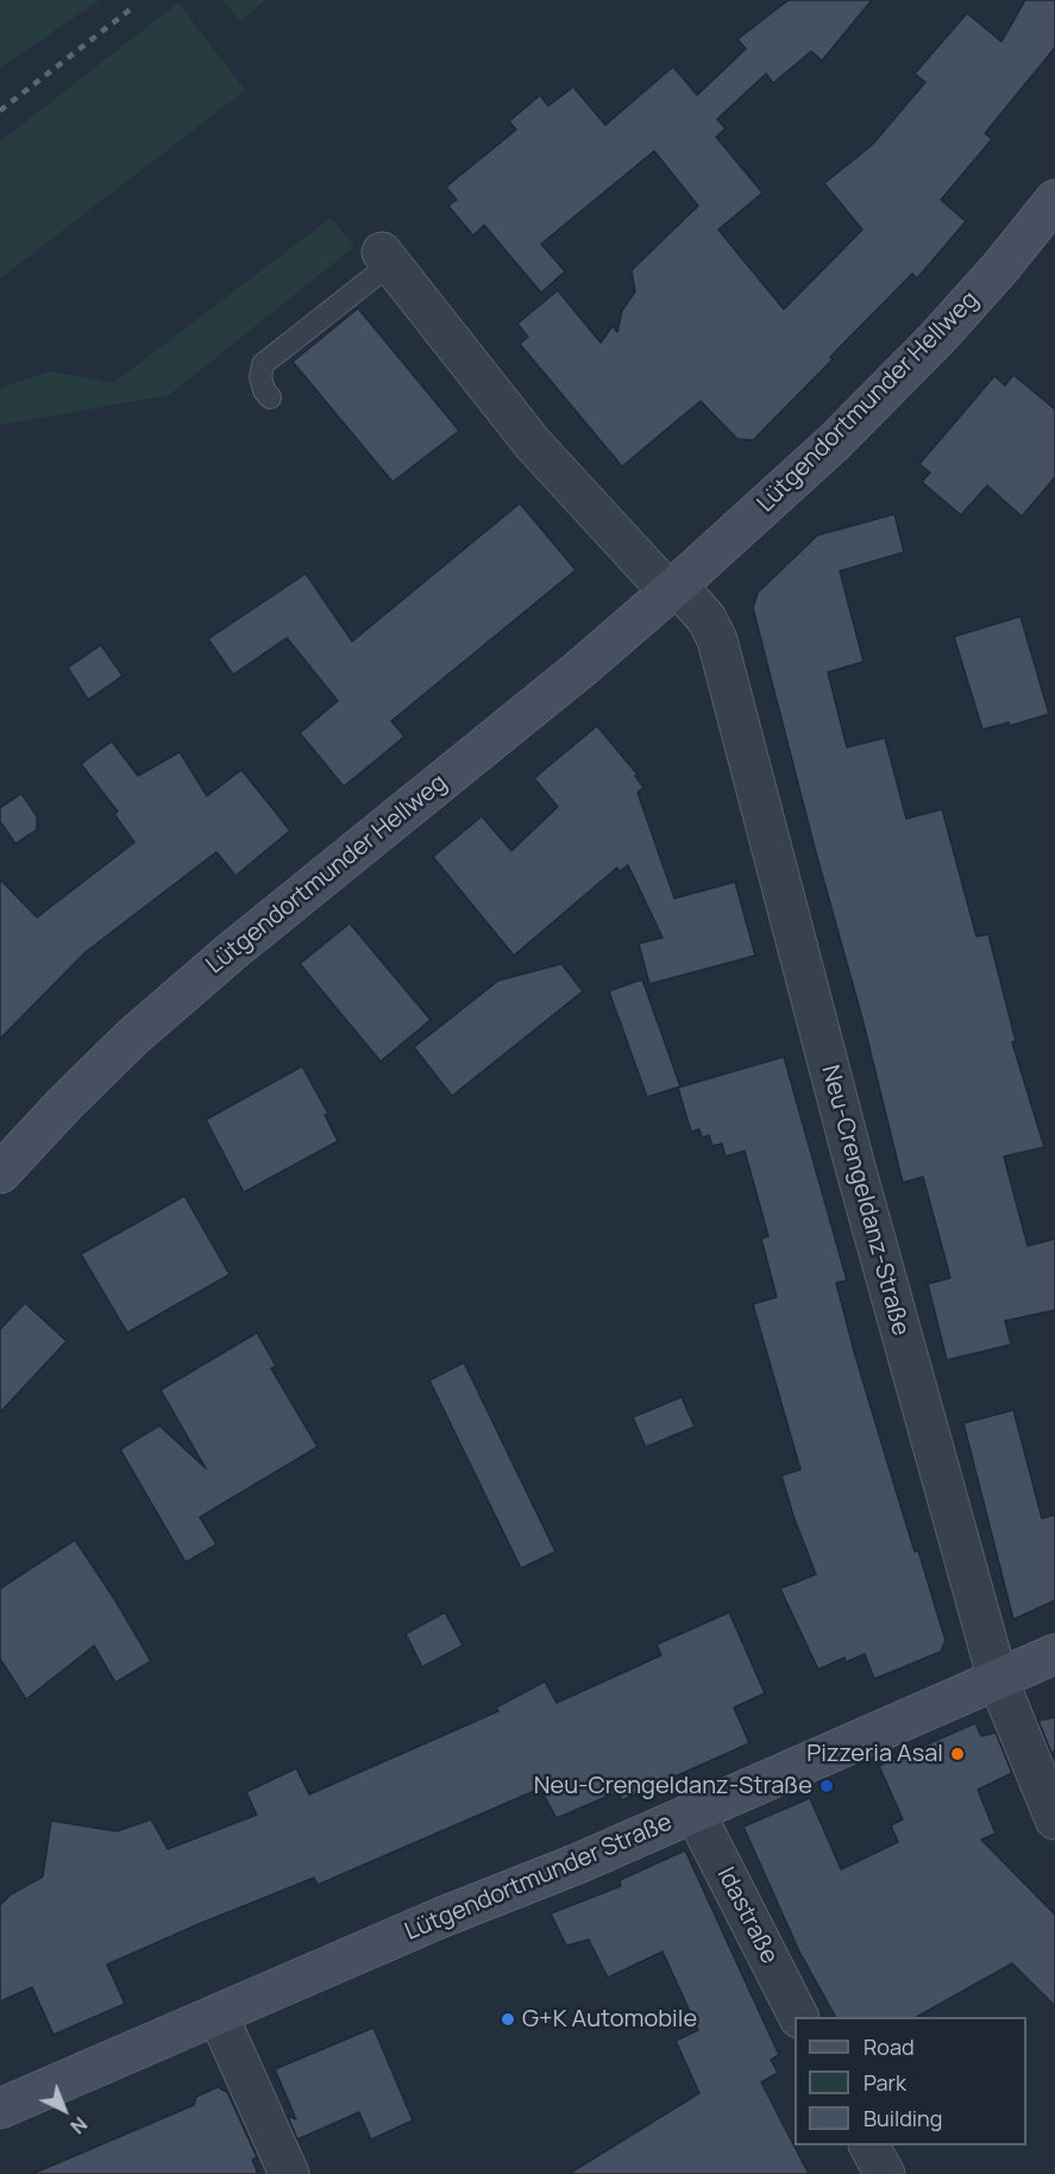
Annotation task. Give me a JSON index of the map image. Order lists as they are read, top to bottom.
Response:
{
  "streets": {
    "main road": ["Lütgendortmunder Hellweg", "Lütgendortmunder Straße"],
    "street": ["Neu-Crengeldanz-Straße", "Idastraße"]
  },
  "crossings": [
    ["Lütgendortmunder Hellweg", "Neu-Crengeldanz-Straße"],
    ["Neu-Crengeldanz-Straße", "Lütgendortmunder Straße"],
    ["Lütgendortmunder Straße", "Idastraße"]
  ],
  "places": ["Pizzeria Asal", "Neu-Crengeldanz-Straße", "G+K Automobile"],
  "legend": ["Road", "Park", "Building"],
  "north": "bottom right"
}
